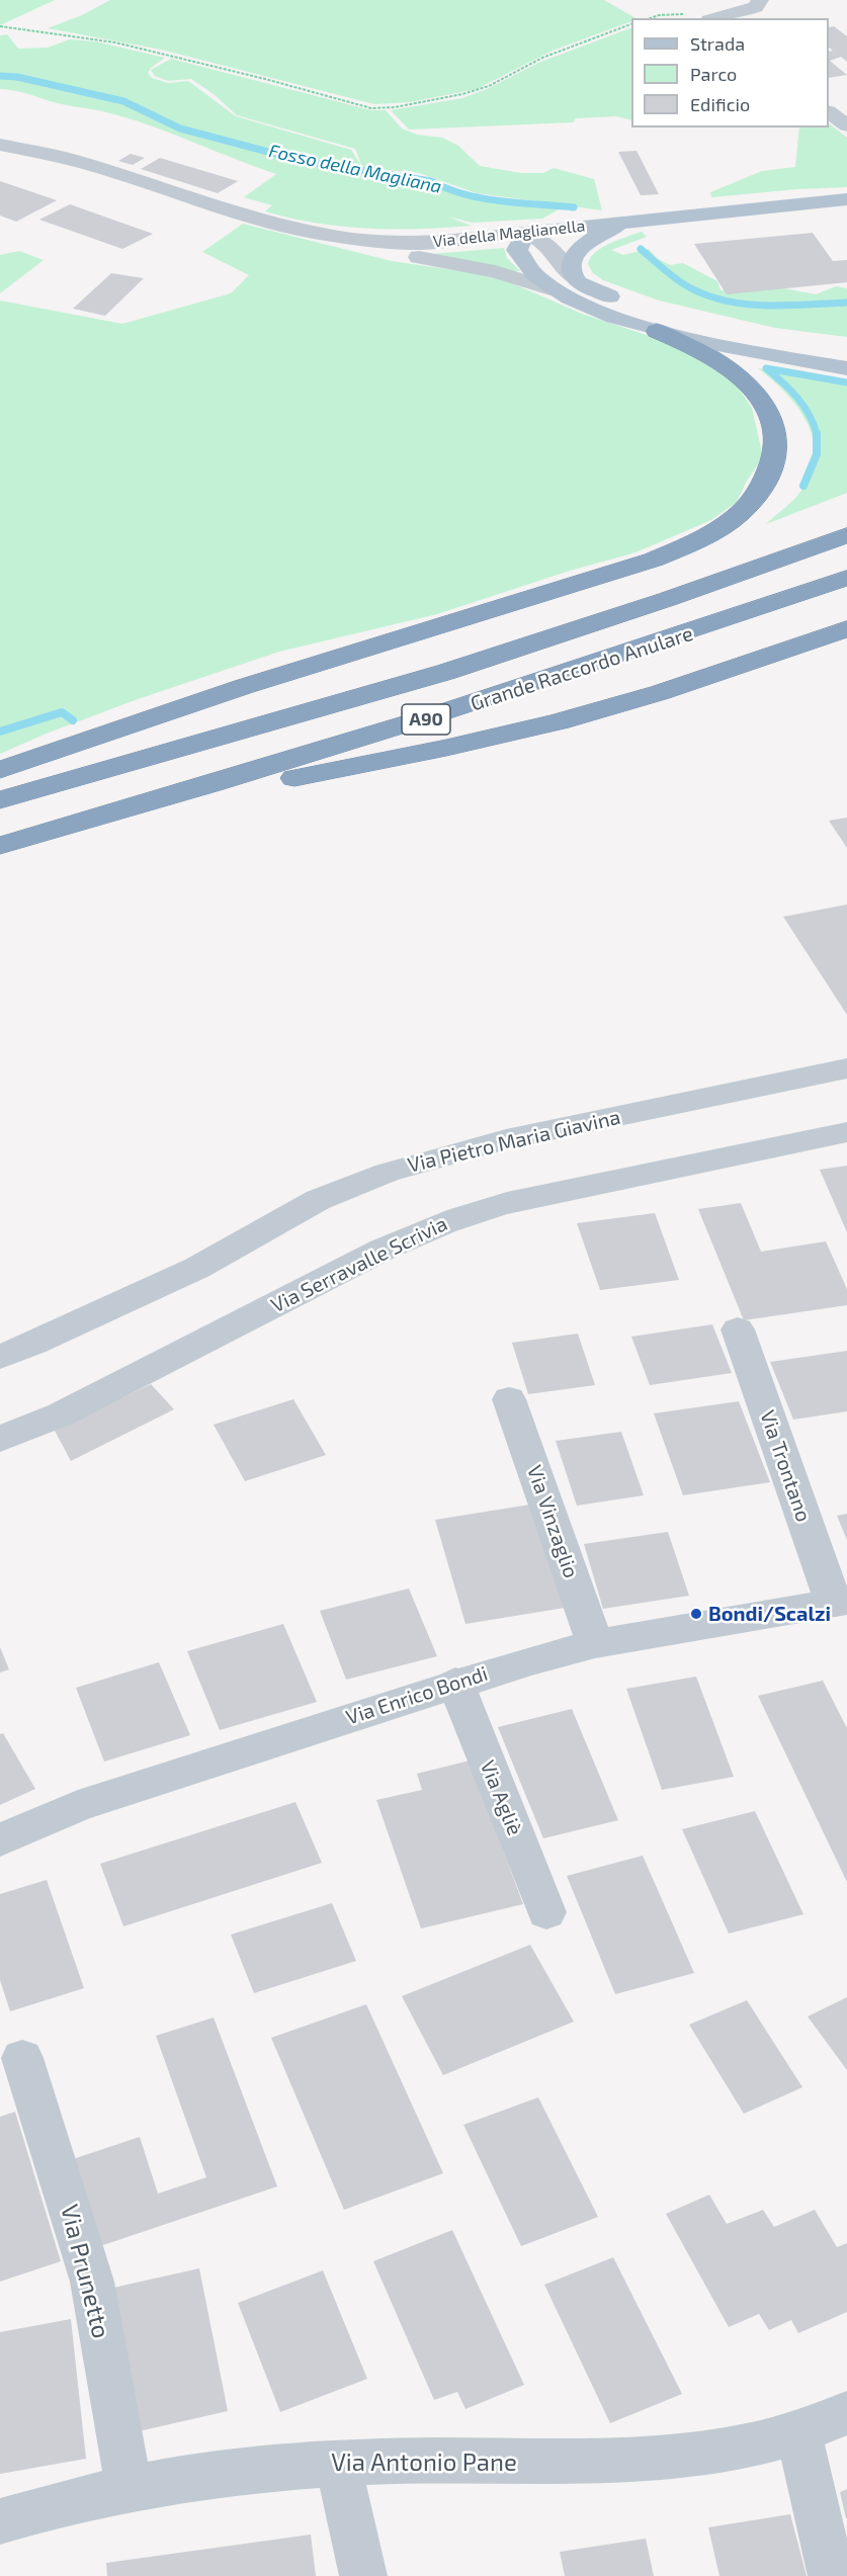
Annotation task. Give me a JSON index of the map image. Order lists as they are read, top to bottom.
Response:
{
  "streets": {
    "highway": ["Grande Raccordo Anulare", "A90"],
    "main road": ["Via della Maglianella"],
    "street": [
      "Via Pietro Maria Giavina",
      "Via Serravalle Scrivia",
      "Via Trontano",
      "Via Vinzaglio",
      "Via Enrico Bondi",
      "Via Agliè",
      "Via Prunetto",
      "Via Antonio Pane"
    ]
  },
  "crossings": [
    ["Via Trontano", "Via Enrico Bondi"],
    ["Via Vinzaglio", "Via Enrico Bondi"],
    ["Via Enrico Bondi", "Via Agliè"],
    ["Via Prunetto", "Via Antonio Pane"]
  ],
  "water": ["Fosso della Magliana"],
  "places": ["Bondi/Scalzi"],
  "legend": ["Strada", "Parco", "Edificio"]
}
